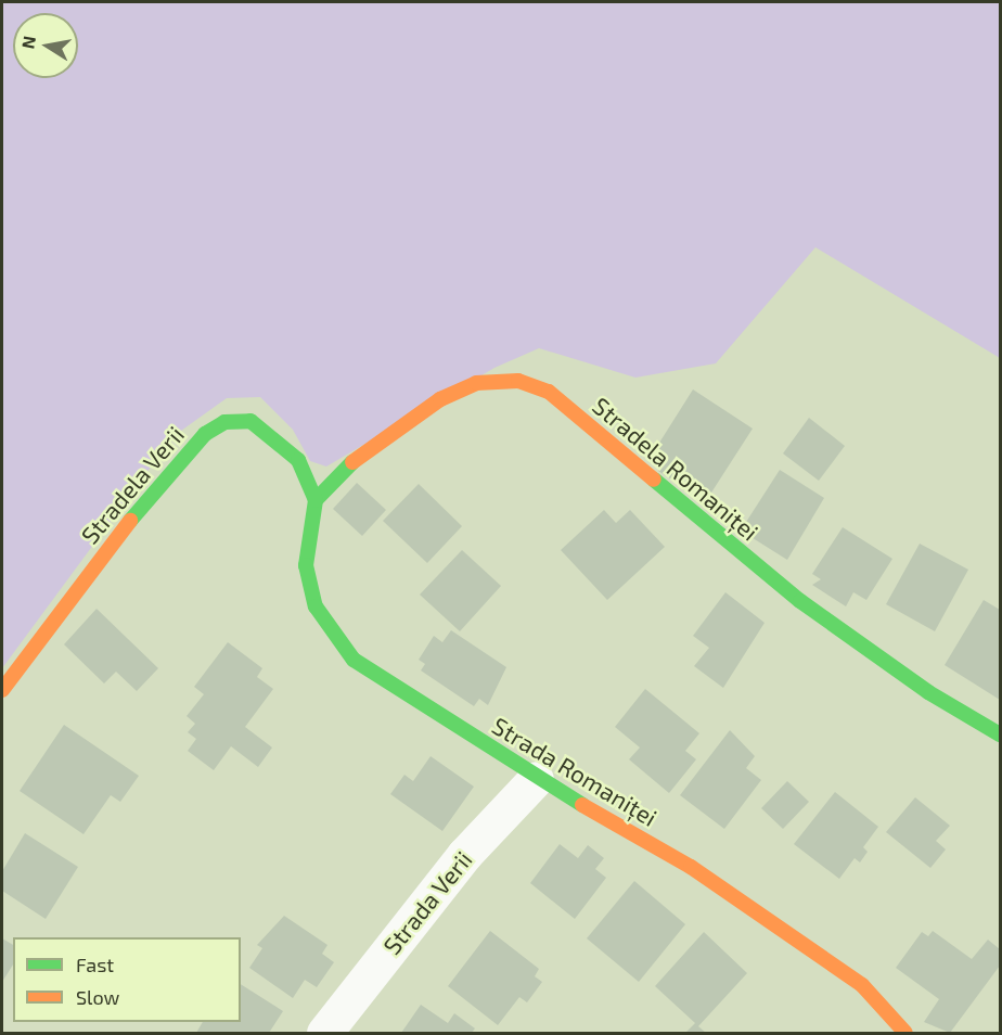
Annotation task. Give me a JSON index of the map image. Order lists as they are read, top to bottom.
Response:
{
  "streets": {
    "street": [
      "Stradela Romaniței",
      "Stradela Verii",
      "Strada Romaniței",
      "Strada Verii"
    ]
  },
  "crossings": [
    ["Stradela Romaniței", "Stradela Verii"],
    ["Stradela Romaniței", "Strada Romaniței"],
    ["Stradela Verii", "Strada Romaniței"],
    ["Strada Romaniței", "Strada Verii"]
  ],
  "legend": ["Fast", "Slow"],
  "north": "left"
}
